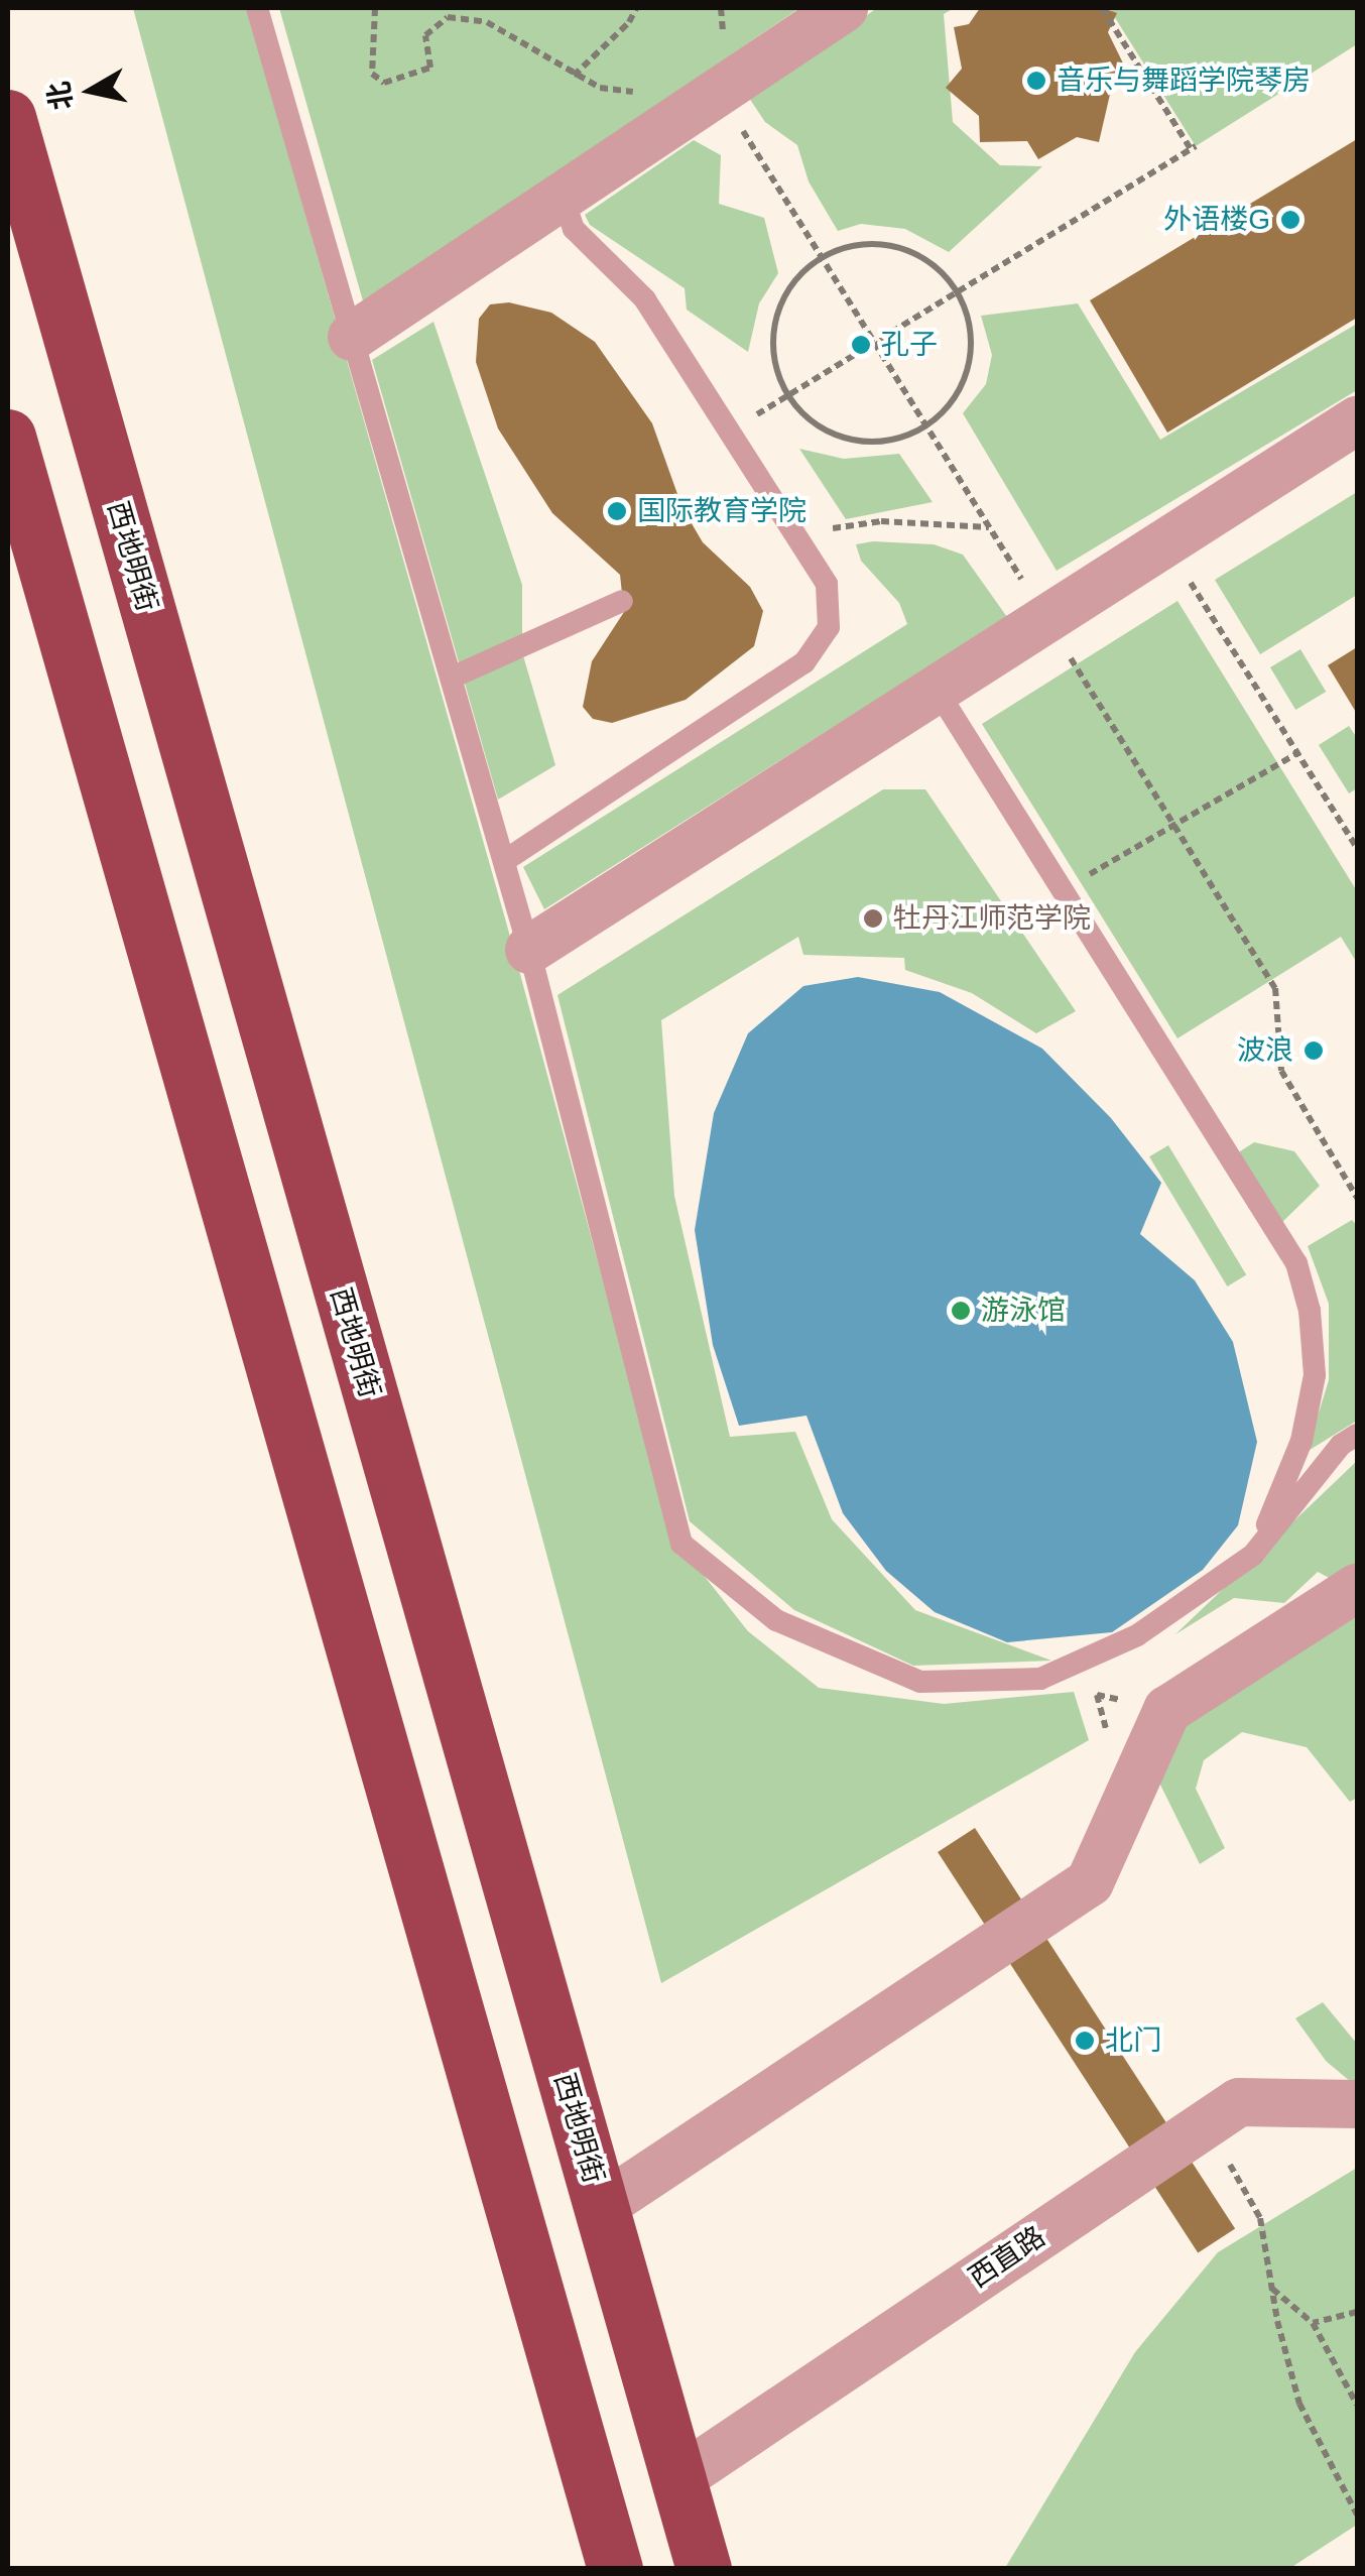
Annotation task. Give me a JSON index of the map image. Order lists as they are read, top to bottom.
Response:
{
  "streets": {
    "highway": ["西地明街"],
    "street": ["西直路"]
  },
  "crossings": [
    ["西地明街", "西直路"]
  ],
  "places": [
    "音乐与舞蹈学院琴房",
    "外语楼G",
    "孔子",
    "国际教育学院",
    "牡丹江师范学院",
    "波浪",
    "游泳馆",
    "北门"
  ],
  "north": "left"
}
